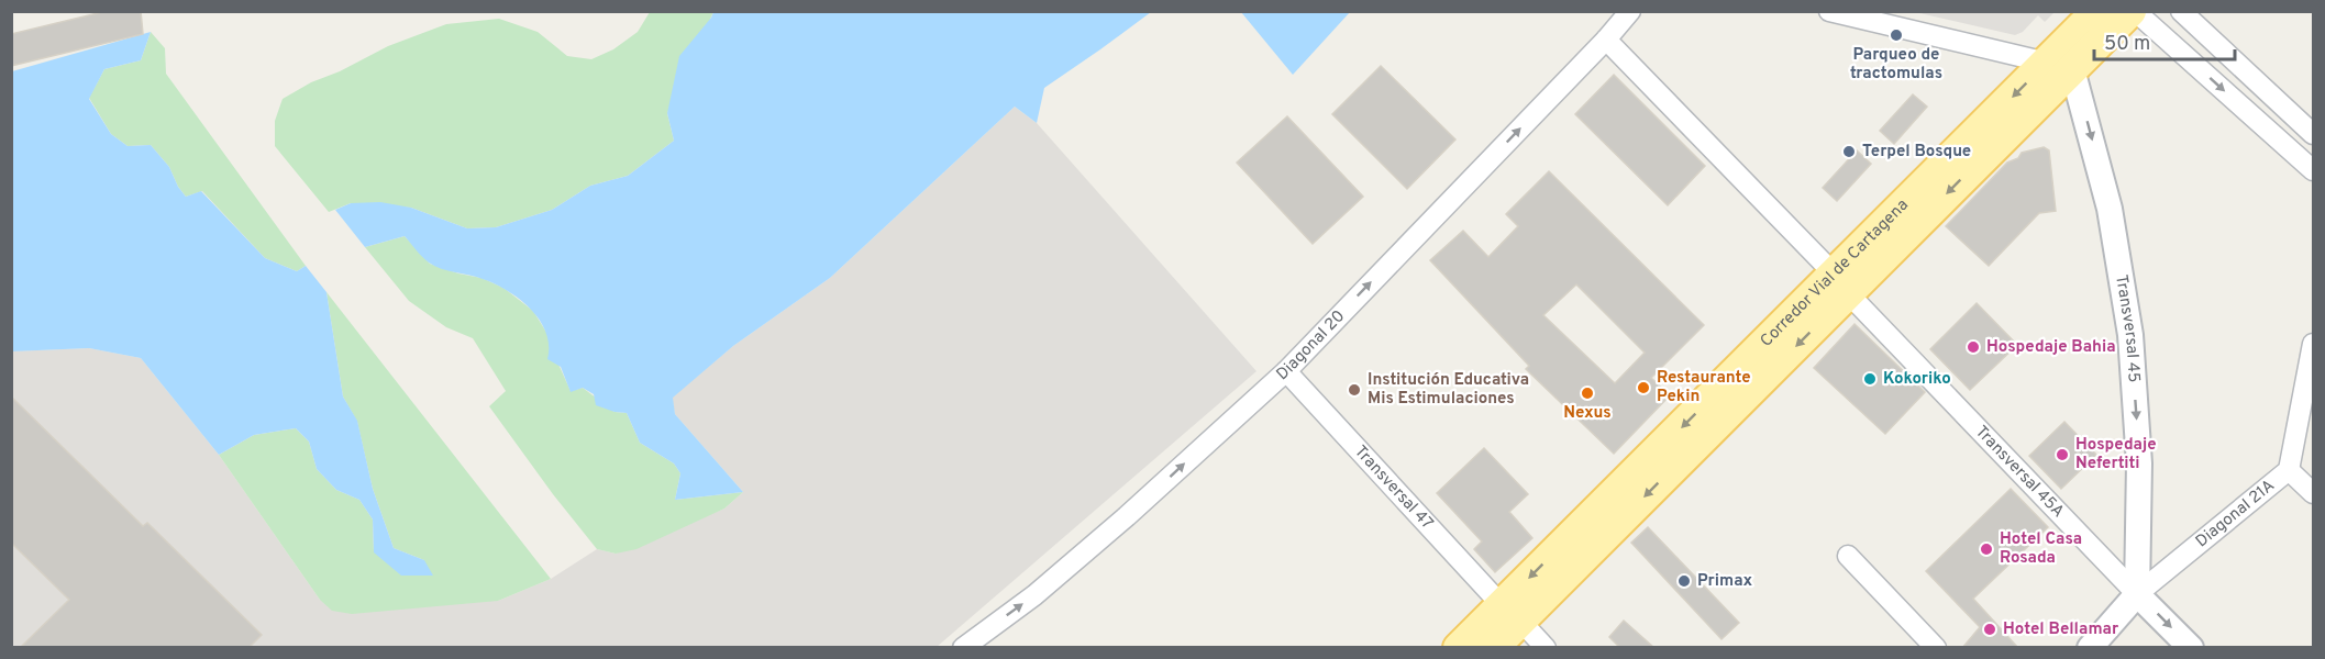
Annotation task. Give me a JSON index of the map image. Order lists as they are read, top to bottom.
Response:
{
  "streets": {
    "main road": ["Corredor Vial de Cartagena"],
    "street": [
      "Transversal 45",
      "Diagonal 20",
      "Transversal 45A",
      "Transversal 47",
      "Diagonal 21A"
    ]
  },
  "crossings": [
    ["Corredor Vial de Cartagena", "Transversal 45"],
    ["Corredor Vial de Cartagena", "Transversal 45A"],
    ["Corredor Vial de Cartagena", "Transversal 47"],
    ["Transversal 45", "Transversal 45A"],
    ["Transversal 45", "Diagonal 21A"],
    ["Diagonal 20", "Transversal 45A"],
    ["Diagonal 20", "Transversal 47"],
    ["Transversal 45A", "Diagonal 21A"]
  ],
  "one_way": ["Corredor Vial de Cartagena", "Transversal 45", "Diagonal 20"],
  "places": [
    "Parqueo de tractomulas",
    "Terpel Bosque",
    "Hospedaje Bahia",
    "Kokoriko",
    "Restaurante Pekin",
    "Institución Educativa Mis Estimulaciones",
    "Nexus",
    "Hospedaje Nefertiti",
    "Hotel Casa Rosada",
    "Primax",
    "Hotel Bellamar"
  ],
  "scale_bar": "50 m"
}
